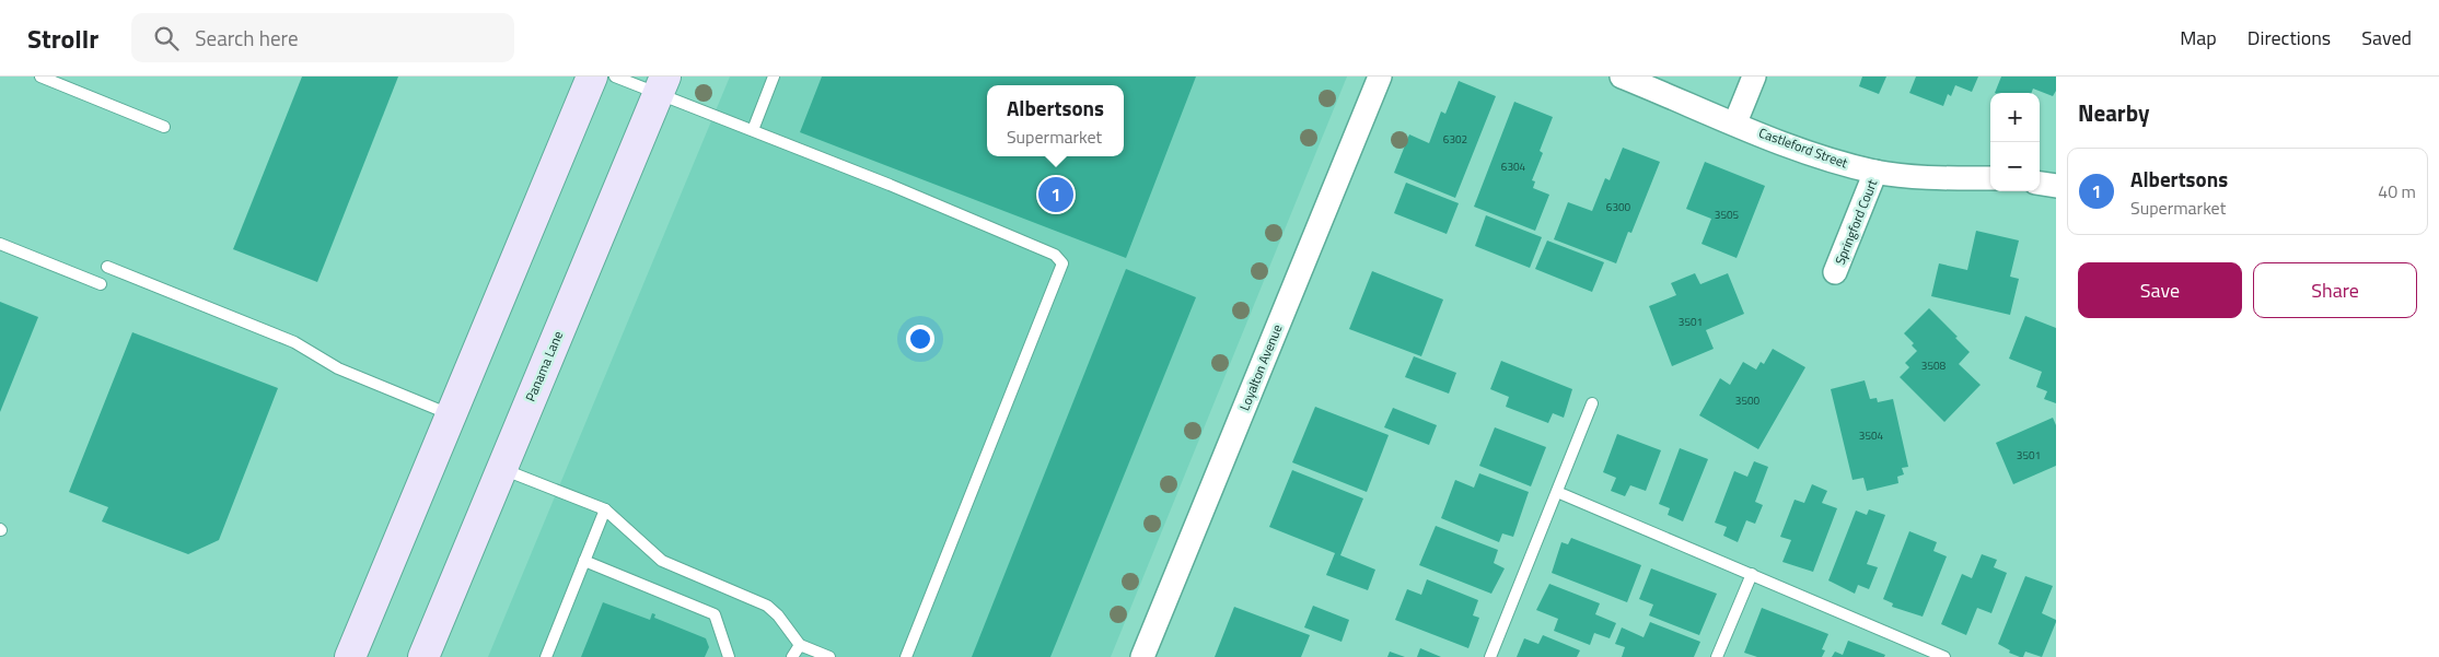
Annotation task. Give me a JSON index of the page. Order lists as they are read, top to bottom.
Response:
{
  "streets": {
    "main road": ["Panama Lane"],
    "street": ["Castleford Street", "Springford Court", "Loyalton Avenue"]
  },
  "crossings": [
    ["Castleford Street", "Springford Court"]
  ],
  "house_numbers": [
    "6302",
    "6304",
    "6300",
    "3505",
    "3501",
    "3508",
    "3500",
    "3504",
    "3501"
  ],
  "page": {
    "header": "Strollr",
    "search": "Search here",
    "nav": ["Map", "Directions", "Saved"],
    "heading": "Nearby",
    "popup": ["Albertsons", "Supermarket"],
    "map_buttons": ["+", "−"],
    "list": [
      {
        "mark": "1",
        "name": "Albertsons",
        "note": "Supermarket",
        "value": "40 m"
      }
    ],
    "pins": "1",
    "buttons": ["Save", "Share"]
  }
}
